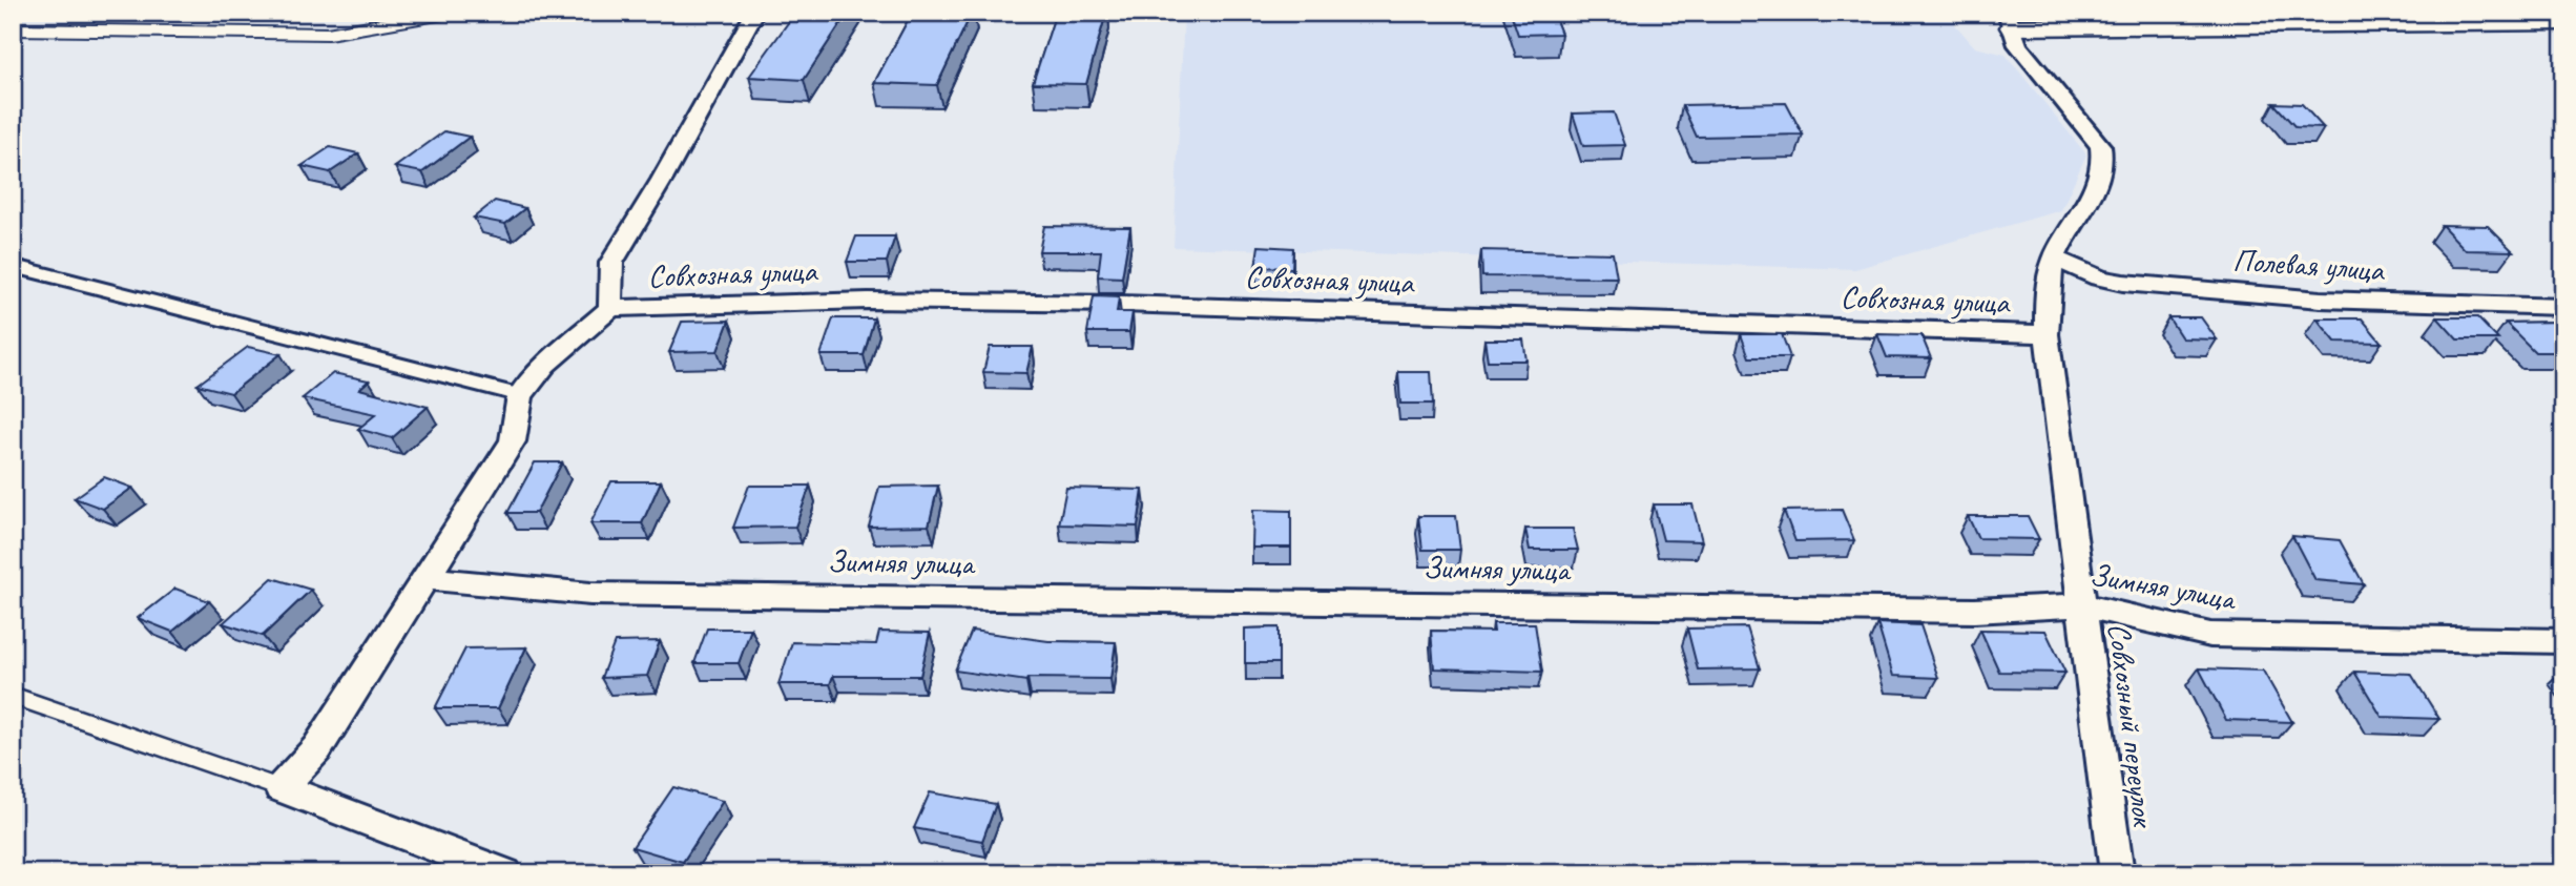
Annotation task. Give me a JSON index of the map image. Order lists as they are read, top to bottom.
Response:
{
  "streets": {
    "street": [
      "Полевая улица",
      "Совхозная улица",
      "Зимняя улица",
      "Совхозный переулок"
    ]
  },
  "crossings": [
    ["Полевая улица", "Совхозный переулок"],
    ["Совхозная улица", "Совхозный переулок"],
    ["Зимняя улица", "Совхозный переулок"]
  ]
}
